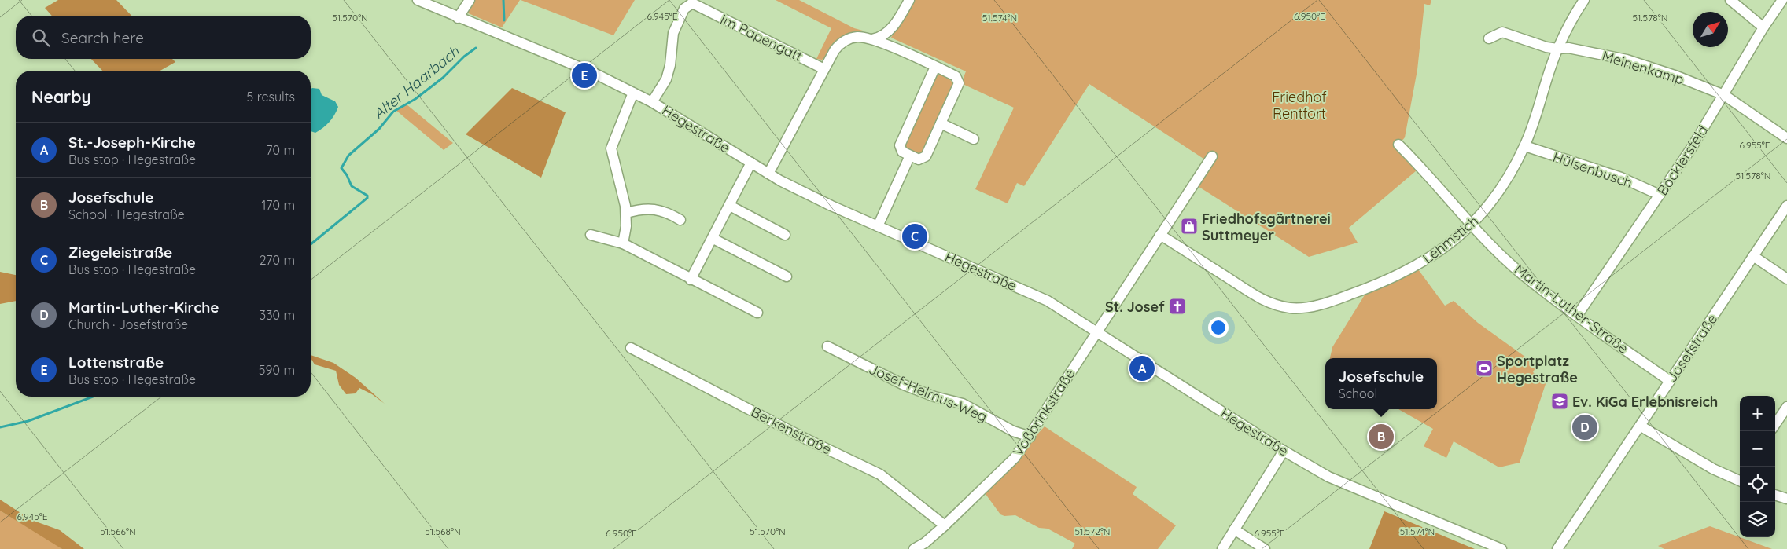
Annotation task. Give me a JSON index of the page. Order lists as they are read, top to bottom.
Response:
{
  "streets": {
    "street": [
      "Im Papengatt",
      "Meinenkamp",
      "Hegestraße",
      "Böcklersfeld",
      "Hülsenbusch",
      "Lehmstich",
      "Martin-Luther-Straße",
      "Josefstraße",
      "Josef-Helmus-Weg",
      "Voßbrinkstraße",
      "Berkenstraße"
    ]
  },
  "crossings": [
    ["Im Papengatt", "Hegestraße"],
    ["Meinenkamp", "Böcklersfeld"],
    ["Meinenkamp", "Lehmstich"],
    ["Hegestraße", "Voßbrinkstraße"],
    ["Böcklersfeld", "Hülsenbusch"],
    ["Böcklersfeld", "Martin-Luther-Straße"],
    ["Hülsenbusch", "Lehmstich"],
    ["Lehmstich", "Martin-Luther-Straße"],
    ["Lehmstich", "Voßbrinkstraße"],
    ["Martin-Luther-Straße", "Josefstraße"],
    ["Josef-Helmus-Weg", "Voßbrinkstraße"],
    ["Voßbrinkstraße", "Berkenstraße"]
  ],
  "water": ["Alter Haarbach"],
  "parks": ["Friedhof Rentfort"],
  "places": {
    "shop": ["Friedhofsgärtnerei Suttmeyer"],
    "church": ["St. Josef"],
    "sports": ["Sportplatz Hegestraße"],
    "school or university": ["Ev. KiGa Erlebnisreich"]
  },
  "north": "top right",
  "page": {
    "search": "Search here",
    "pins": [
      "E",
      "C",
      "A",
      "D",
      "B"
    ],
    "heading": ["Nearby", "5 results"],
    "list": [
      {
        "mark": "A",
        "name": "St.-Joseph-Kirche",
        "note": "Bus stop · Hegestraße",
        "value": "70 m"
      },
      {
        "mark": "B",
        "name": "Josefschule",
        "note": "School · Hegestraße",
        "value": "170 m"
      },
      {
        "mark": "C",
        "name": "Ziegeleistraße",
        "note": "Bus stop · Hegestraße",
        "value": "270 m"
      },
      {
        "mark": "D",
        "name": "Martin-Luther-Kirche",
        "note": "Church · Josefstraße",
        "value": "330 m"
      },
      {
        "mark": "E",
        "name": "Lottenstraße",
        "note": "Bus stop · Hegestraße",
        "value": "590 m"
      }
    ],
    "popup": ["Josefschule", "School"],
    "map_buttons": ["+", "−"]
  },
  "coordinates": [
    "6.945°E",
    "6.950°E",
    "51.578°N",
    "51.570°N",
    "51.574°N",
    "6.955°E",
    "51.566°N",
    "51.568°N",
    "51.572°N"
  ]
}
